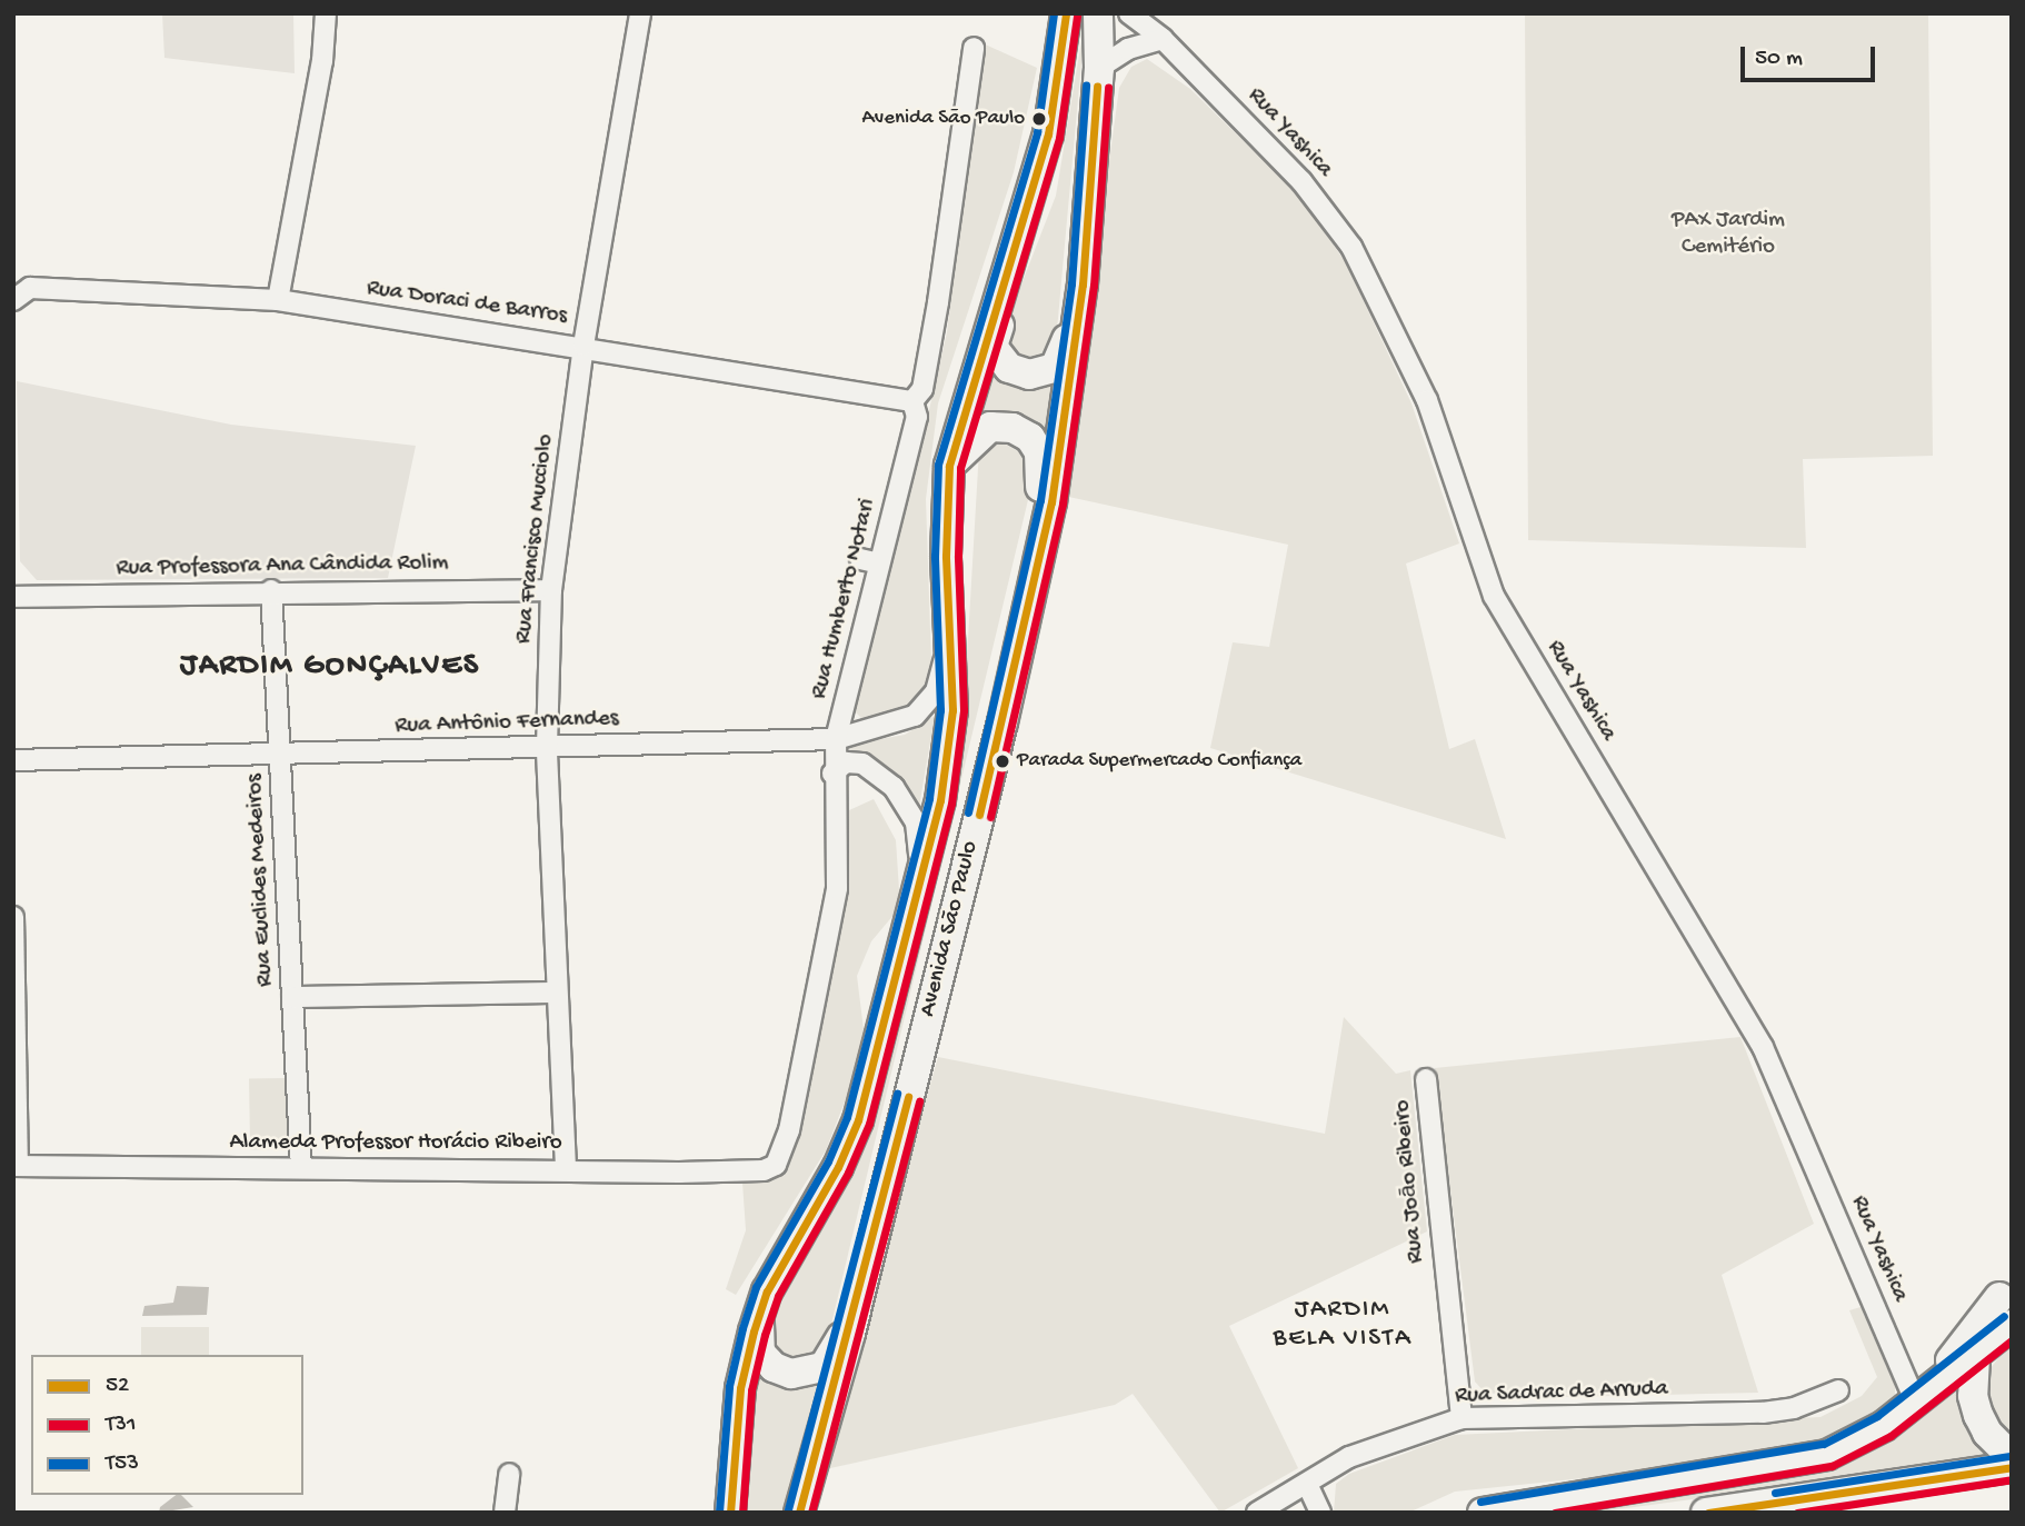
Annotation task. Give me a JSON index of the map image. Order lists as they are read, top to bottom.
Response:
{
  "streets": {
    "main road": ["Avenida São Paulo"],
    "street": [
      "Rua Yashica",
      "Rua Doraci de Barros",
      "Rua Francisco Mucciolo",
      "Rua Professora Ana Cândida Rolim",
      "Rua Humberto Notari",
      "Rua Antônio Fernandes",
      "Rua Euclides Medeiros",
      "Alameda Professor Horácio Ribeiro",
      "Rua Joāo Ribeiro",
      "Rua Sadrac de Arruda"
    ]
  },
  "crossings": [
    ["Rua Doraci de Barros", "Rua Francisco Mucciolo"],
    ["Rua Doraci de Barros", "Rua Humberto Notari"],
    ["Rua Francisco Mucciolo", "Rua Professora Ana Cândida Rolim"],
    ["Rua Francisco Mucciolo", "Rua Antônio Fernandes"],
    ["Rua Francisco Mucciolo", "Alameda Professor Horácio Ribeiro"],
    ["Rua Professora Ana Cândida Rolim", "Rua Euclides Medeiros"],
    ["Rua Humberto Notari", "Rua Antônio Fernandes"],
    ["Rua Humberto Notari", "Alameda Professor Horácio Ribeiro"],
    ["Rua Antônio Fernandes", "Rua Euclides Medeiros"],
    ["Rua Antônio Fernandes", "Avenida São Paulo"],
    ["Rua Euclides Medeiros", "Alameda Professor Horácio Ribeiro"],
    ["Rua Joāo Ribeiro", "Rua Sadrac de Arruda"]
  ],
  "districts": ["JARDIM GONÇALVES", "JARDIM BELA VISTA"],
  "parks": ["PAX Jardim Cemitério"],
  "places": ["Avenida São Paulo", "Parada Supermercado Confiança"],
  "lines": ["transit line 52", "transit line T53", "transit line T31"],
  "legend": ["52", "T31", "T53"],
  "scale_bar": "50 m"
}
